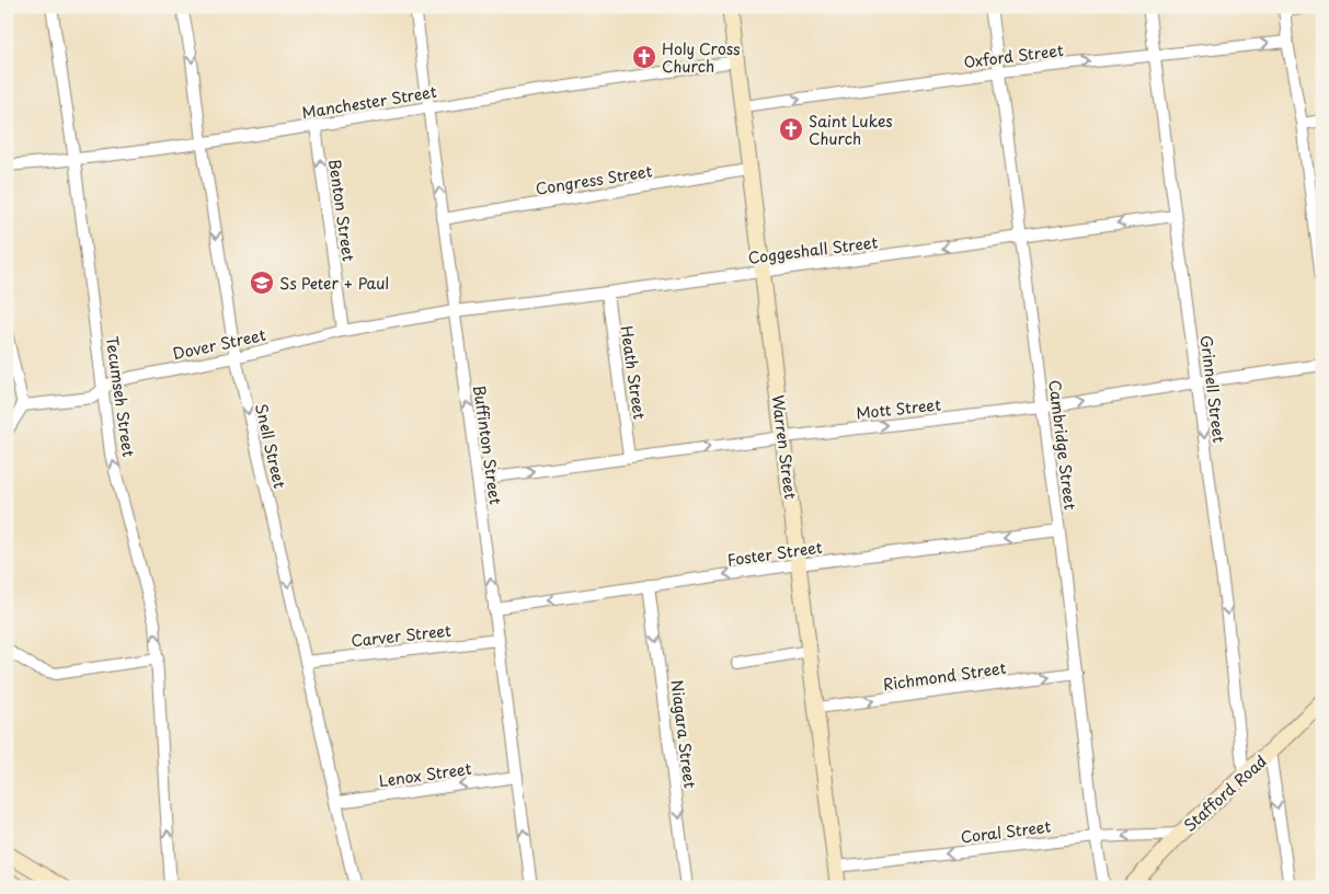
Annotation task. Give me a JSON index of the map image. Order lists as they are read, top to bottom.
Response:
{
  "streets": {
    "street": [
      "Oxford Street",
      "Manchester Street",
      "Congress Street",
      "Benton Street",
      "Coggeshall Street",
      "Dover Street",
      "Heath Street",
      "Grinnell Street",
      "Tecumseh Street",
      "Mott Street",
      "Buffinton Street",
      "Cambridge Street",
      "Snell Street",
      "Warren Street",
      "Foster Street",
      "Carver Street",
      "Richmond Street",
      "Niagara Street",
      "Lenox Street",
      "Stafford Road",
      "Coral Street"
    ]
  },
  "crossings": [
    ["Oxford Street", "Grinnell Street"],
    ["Oxford Street", "Cambridge Street"],
    ["Oxford Street", "Warren Street"],
    ["Manchester Street", "Benton Street"],
    ["Manchester Street", "Tecumseh Street"],
    ["Manchester Street", "Buffinton Street"],
    ["Manchester Street", "Snell Street"],
    ["Manchester Street", "Warren Street"],
    ["Congress Street", "Buffinton Street"],
    ["Congress Street", "Warren Street"],
    ["Benton Street", "Dover Street"],
    ["Coggeshall Street", "Dover Street"],
    ["Coggeshall Street", "Heath Street"],
    ["Coggeshall Street", "Grinnell Street"],
    ["Coggeshall Street", "Buffinton Street"],
    ["Coggeshall Street", "Cambridge Street"],
    ["Coggeshall Street", "Warren Street"],
    ["Dover Street", "Tecumseh Street"],
    ["Dover Street", "Buffinton Street"],
    ["Dover Street", "Snell Street"],
    ["Heath Street", "Mott Street"],
    ["Grinnell Street", "Mott Street"],
    ["Grinnell Street", "Stafford Road"],
    ["Mott Street", "Buffinton Street"],
    ["Mott Street", "Cambridge Street"],
    ["Mott Street", "Warren Street"],
    ["Buffinton Street", "Foster Street"],
    ["Buffinton Street", "Carver Street"],
    ["Buffinton Street", "Lenox Street"],
    ["Cambridge Street", "Foster Street"],
    ["Cambridge Street", "Richmond Street"],
    ["Cambridge Street", "Coral Street"],
    ["Snell Street", "Carver Street"],
    ["Snell Street", "Lenox Street"],
    ["Warren Street", "Foster Street"],
    ["Warren Street", "Richmond Street"],
    ["Warren Street", "Coral Street"],
    ["Foster Street", "Niagara Street"],
    ["Stafford Road", "Coral Street"]
  ],
  "one_way": [
    "Oxford Street",
    "Benton Street",
    "Coggeshall Street",
    "Grinnell Street",
    "Tecumseh Street",
    "Mott Street",
    "Buffinton Street",
    "Snell Street",
    "Foster Street",
    "Richmond Street",
    "Niagara Street",
    "Lenox Street",
    "Coral Street"
  ],
  "places": {
    "church": ["Holy Cross Church", "Saint Lukes Church"],
    "school or university": ["Ss Peter + Paul"]
  }
}
